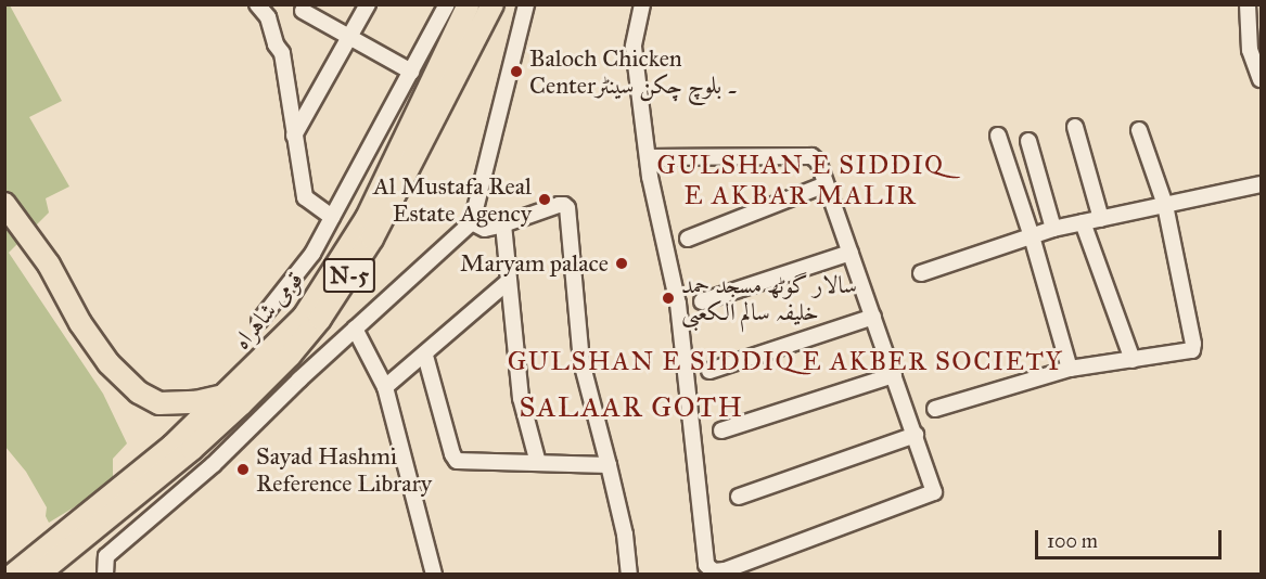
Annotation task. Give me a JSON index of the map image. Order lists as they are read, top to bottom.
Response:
{
  "streets": {
    "highway": ["N-5", "قومی شاہراہ"]
  },
  "districts": ["GULSHAN E SIDDIQ E AKBAR MALIR", "GULSHAN E SIDDIQ E AKBER SOCIETY", "SALAAR GOTH"],
  "places": [
    "Baloch Chicken Center۔ بلوچ چکن سینٹر",
    "Al Mustafa Real Estate Agency",
    "Maryam palace",
    "سالار گوٹھ مسجد حمد خلیفہ سالم الکعبی",
    "Sayad Hashmi Reference Library"
  ],
  "scale_bar": "100 m"
}
